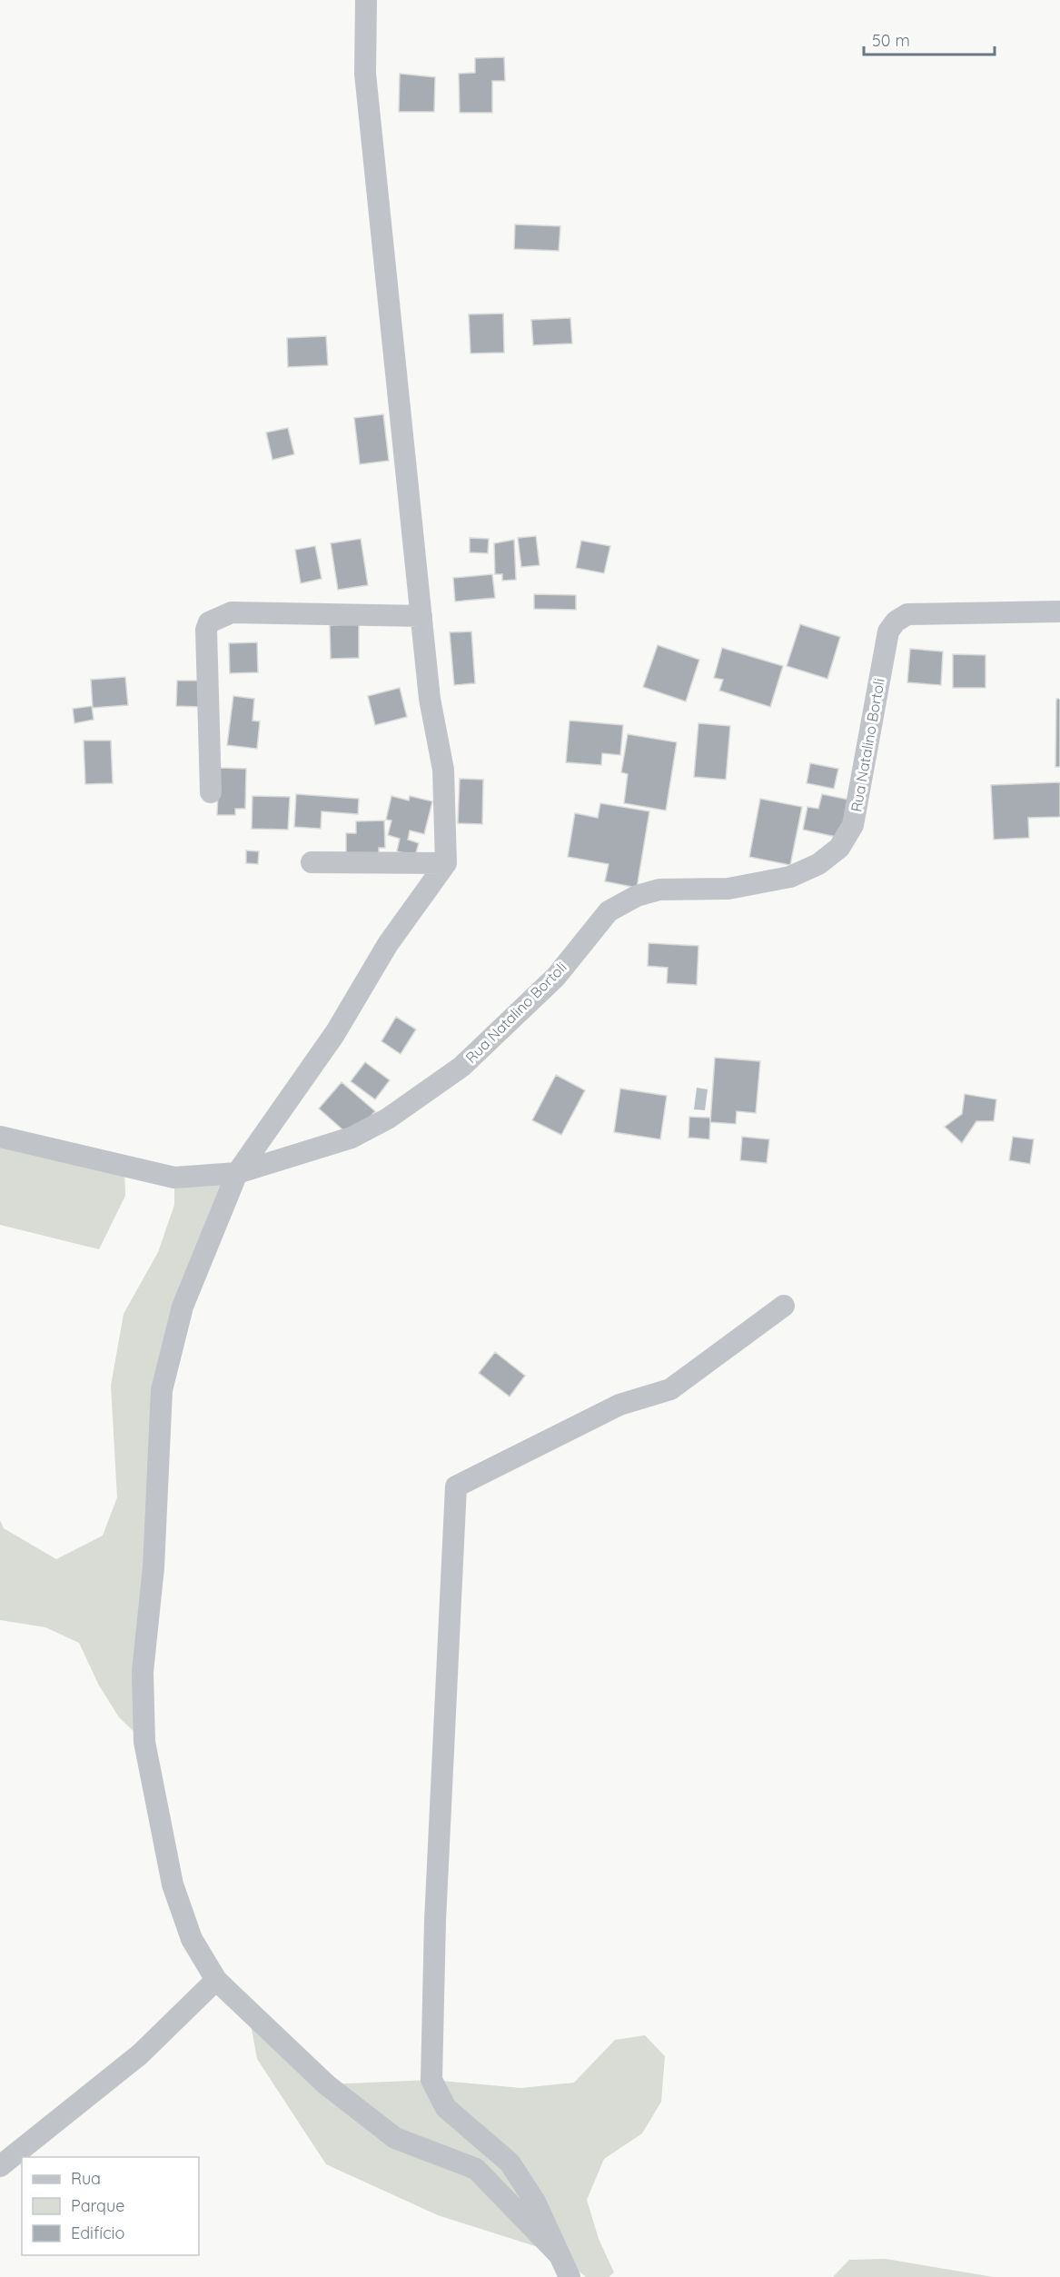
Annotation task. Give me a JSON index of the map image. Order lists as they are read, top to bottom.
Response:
{
  "streets": {
    "street": ["Rua Natalino Bortoli"]
  },
  "legend": ["Rua", "Parque", "Edifício"],
  "scale_bar": "50 m"
}
